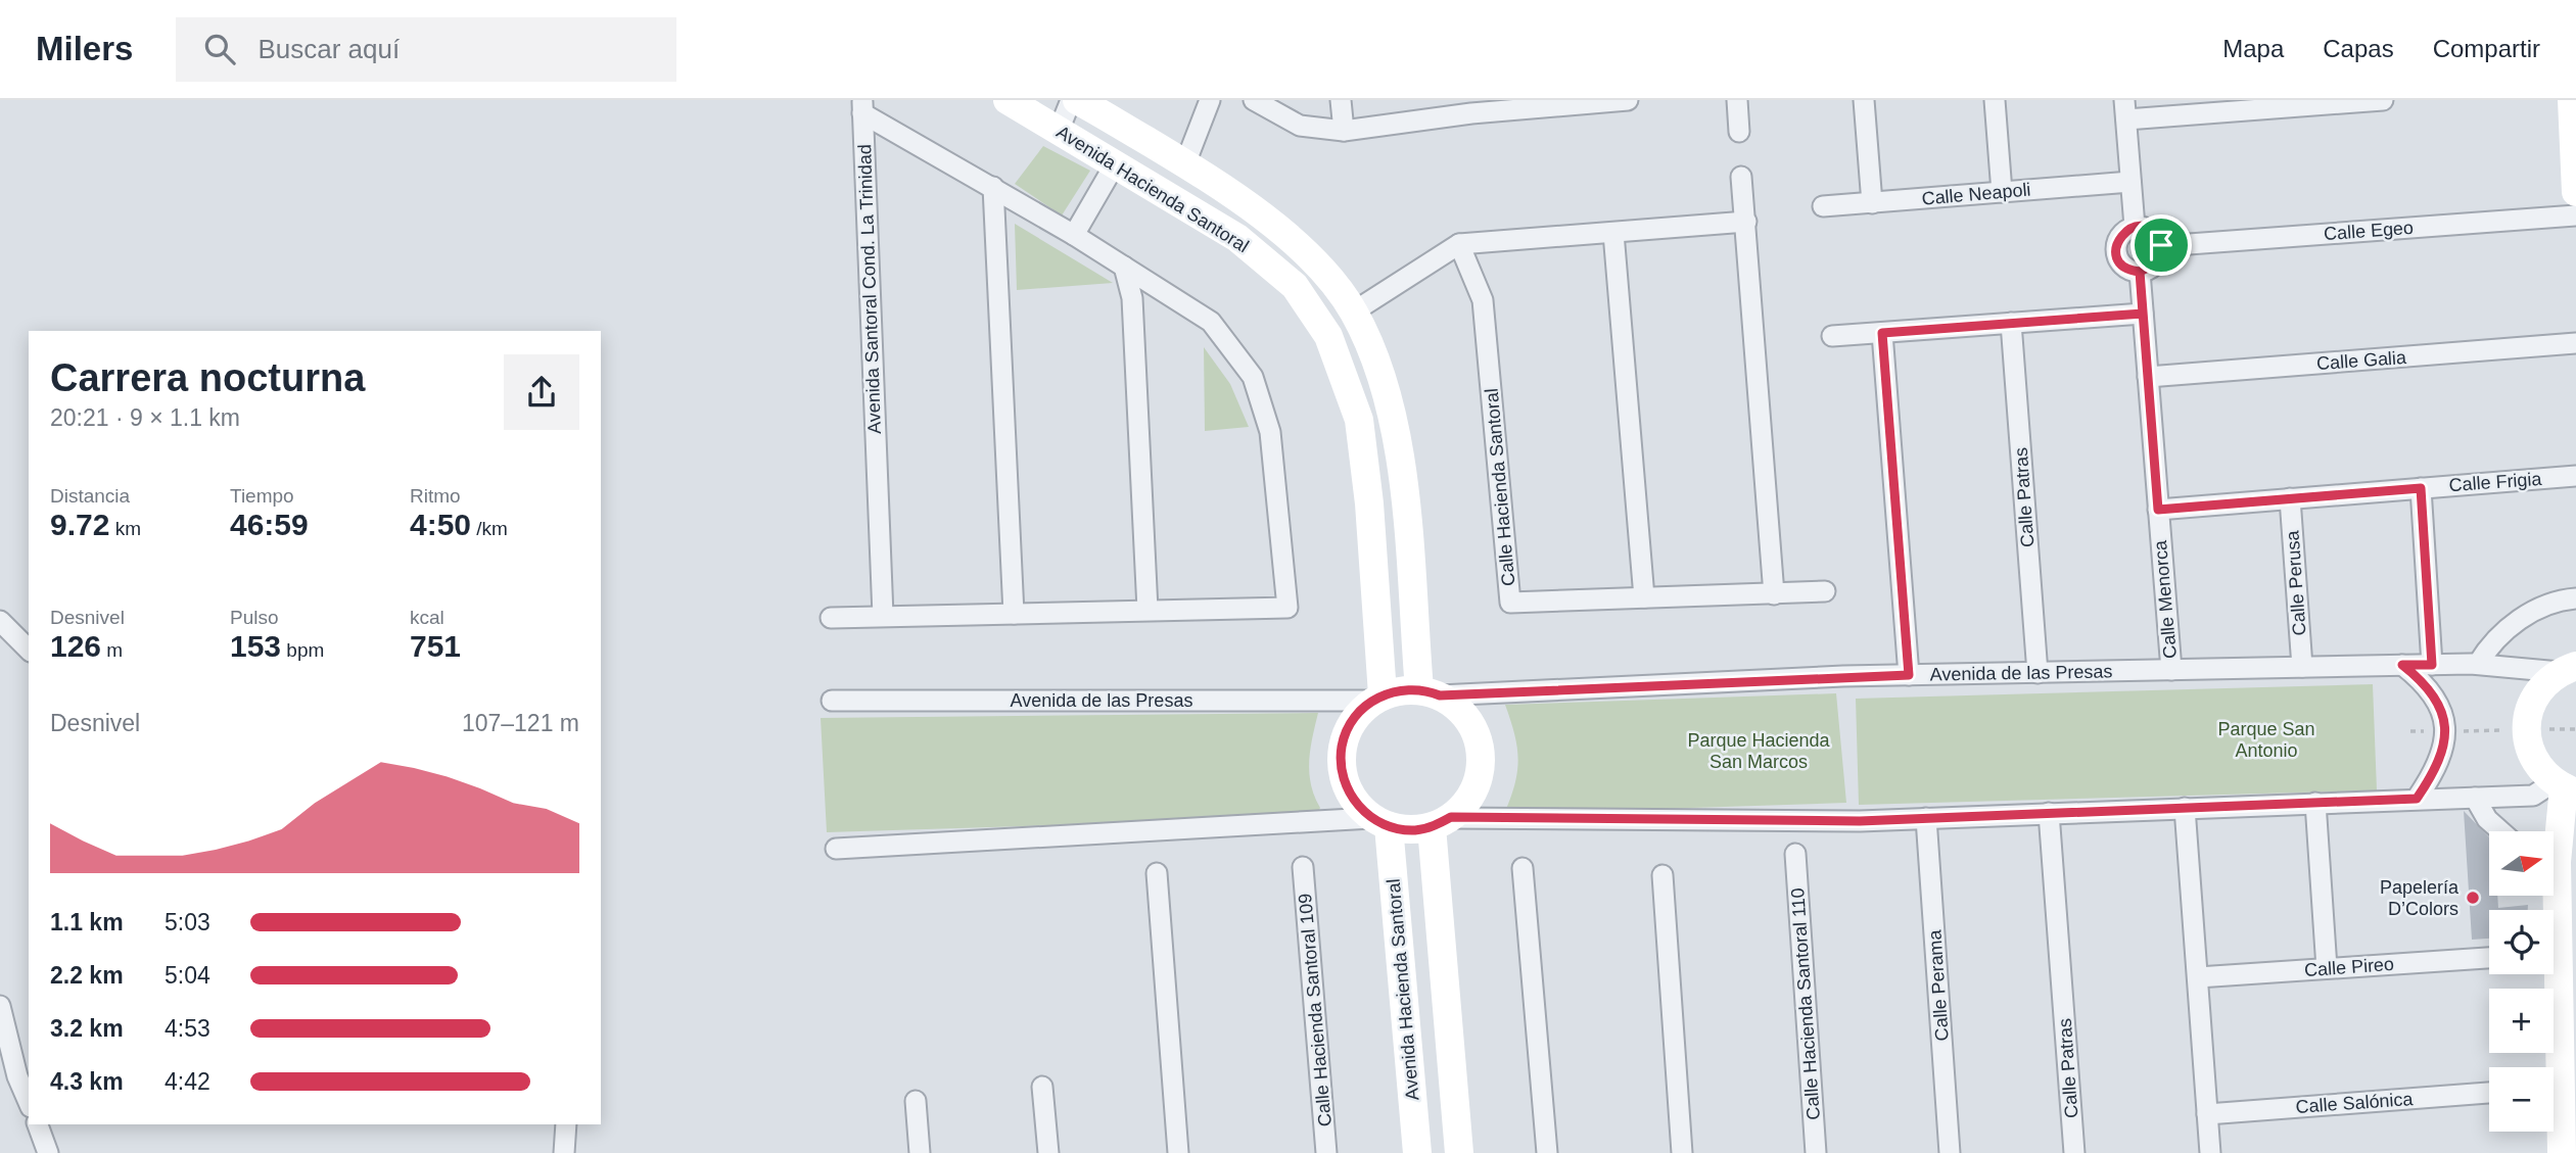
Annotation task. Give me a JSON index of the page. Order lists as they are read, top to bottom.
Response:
{
  "streets": {
    "street": [
      "Avenida Hacienda Santoral",
      "Calle Neapoli",
      "Calle Egeo",
      "Avenida Santoral Cond. La Trinidad",
      "Calle Galia",
      "Calle Frigia",
      "Calle Hacienda Santoral",
      "Calle Patras",
      "Calle Perusa",
      "Calle Menorca",
      "Avenida de las Presas",
      "Calle Pireo",
      "Calle Perama",
      "Calle Hacienda Santoral 110",
      "Calle Hacienda Santoral 109",
      "Calle Salónica"
    ]
  },
  "crossings": [
    ["Avenida Hacienda Santoral", "Avenida de las Presas"],
    ["Calle Egeo", "Calle Menorca"],
    ["Calle Galia", "Calle Menorca"],
    ["Calle Frigia", "Calle Perusa"],
    ["Calle Frigia", "Calle Menorca"],
    ["Calle Patras", "Avenida de las Presas"],
    ["Calle Perusa", "Avenida de las Presas"],
    ["Calle Menorca", "Avenida de las Presas"]
  ],
  "parks": ["Parque San Antonio", "Parque Hacienda San Marcos"],
  "places": ["Papelería D’Colors"],
  "north": "right",
  "page": {
    "header": "Milers",
    "search": "Buscar aquí",
    "nav": ["Mapa", "Capas", "Compartir"],
    "heading": ["Carrera nocturna", "20:21 · 9 × 1.1 km"],
    "stats": [
      ["Distancia", "9.72 km"],
      ["Tiempo", "46:59"],
      ["Ritmo", "4:50 /km"],
      ["Desnivel", "126 m"],
      ["Pulso", "153 bpm"],
      ["kcal", "751"]
    ],
    "chart": ["Desnivel", "107–121 m"],
    "map_buttons": ["+", "−"],
    "list": [
      {
        "name": "1.1 km",
        "note": "5:03"
      },
      {
        "name": "2.2 km",
        "note": "5:04"
      },
      {
        "name": "3.2 km",
        "note": "4:53"
      },
      {
        "name": "4.3 km",
        "note": "4:42"
      }
    ]
  }
}
